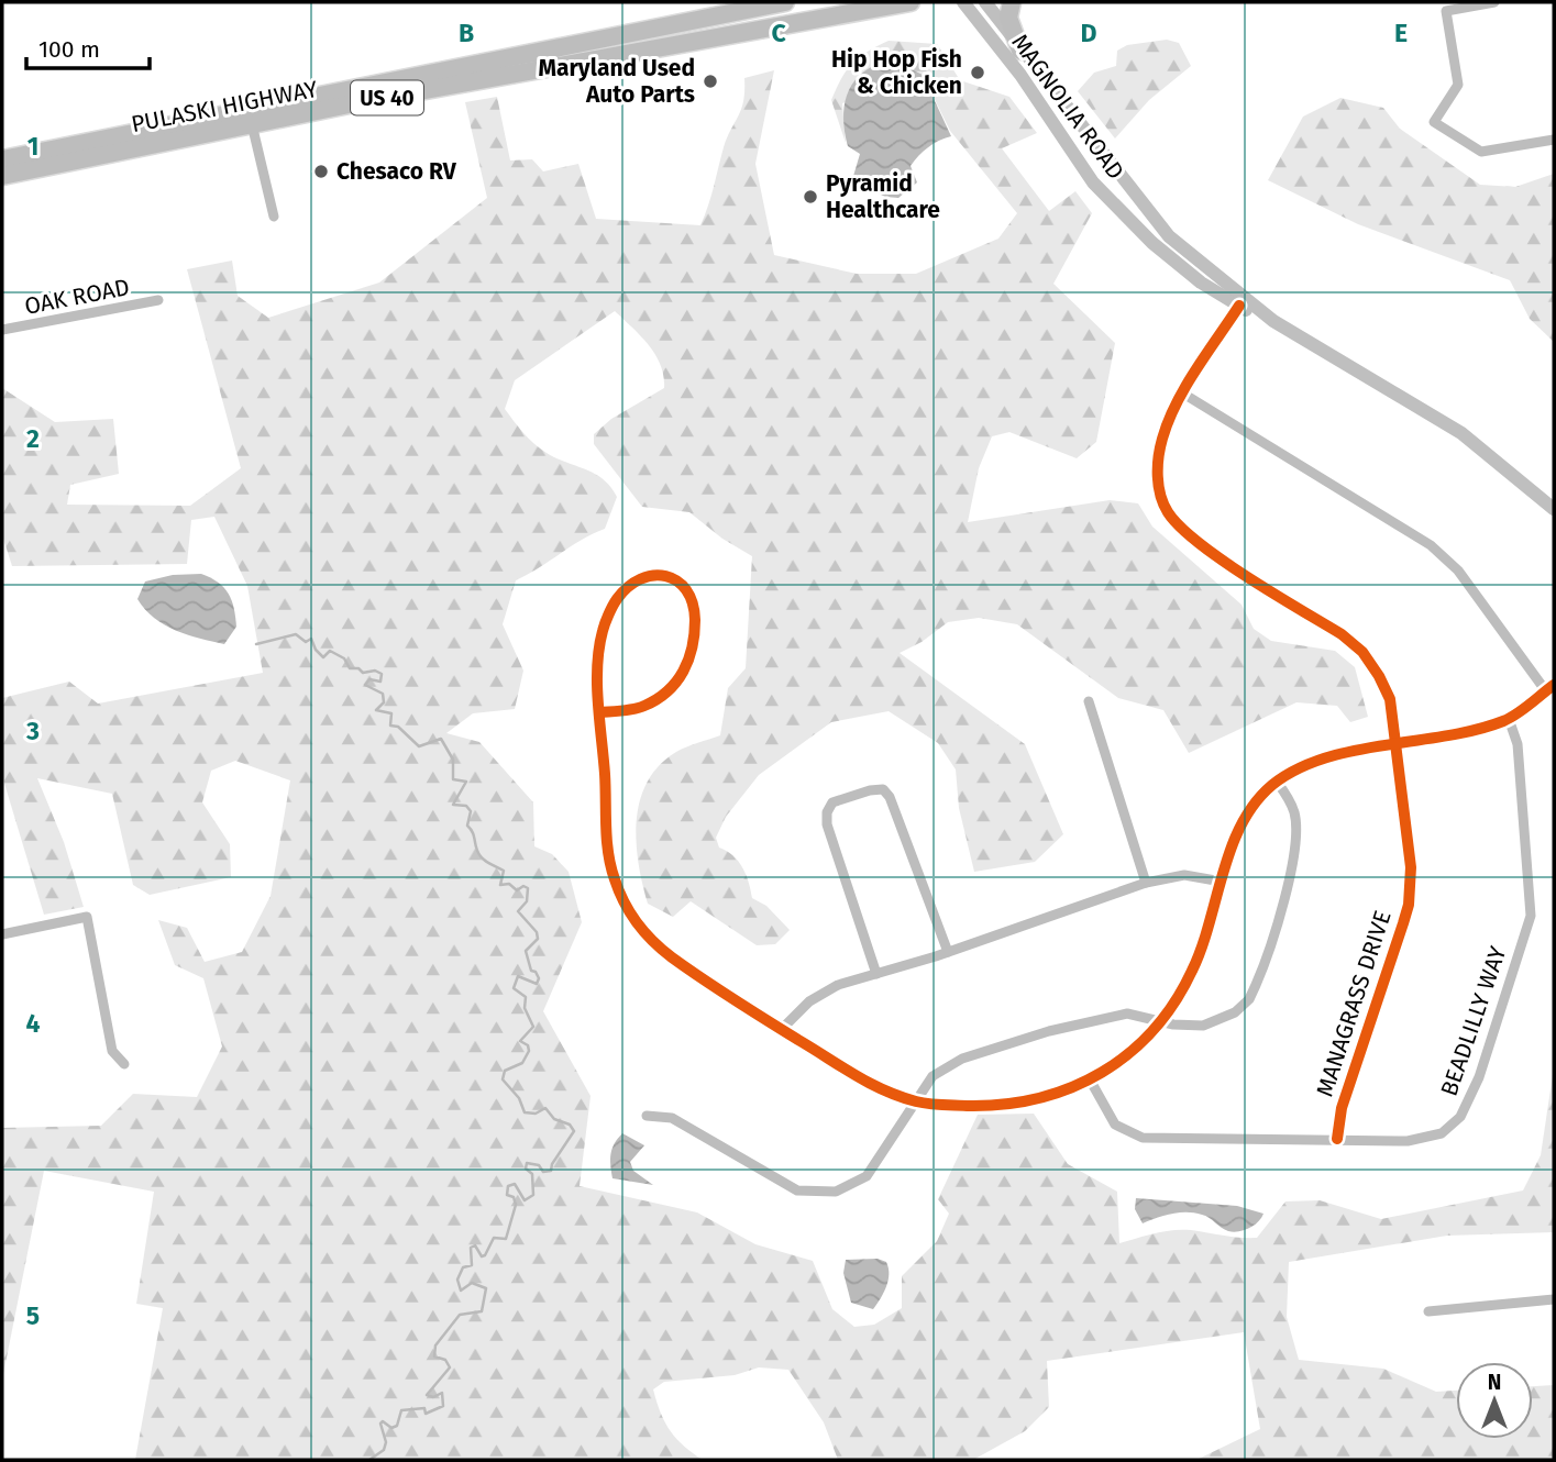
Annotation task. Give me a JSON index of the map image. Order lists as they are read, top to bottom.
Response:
{
  "streets": {
    "highway": ["US 40", "PULASKI HIGHWAY"],
    "main road": ["MAGNOLIA ROAD"],
    "street": ["OAK ROAD", "MANAGRASS DRIVE", "BEADLILLY WAY"]
  },
  "crossings": [
    ["MAGNOLIA ROAD", "MANAGRASS DRIVE"],
    ["MANAGRASS DRIVE", "BEADLILLY WAY"]
  ],
  "places": [
    "Hip Hop Fish & Chicken",
    "Maryland Used Auto Parts",
    "Chesaco RV",
    "Pyramid Healthcare"
  ],
  "scale_bar": "100 m",
  "north": "top",
  "grid": {
    "columns": [
      "B",
      "C",
      "D",
      "E"
    ],
    "rows": [
      "1",
      "2",
      "3",
      "4",
      "5"
    ]
  }
}
